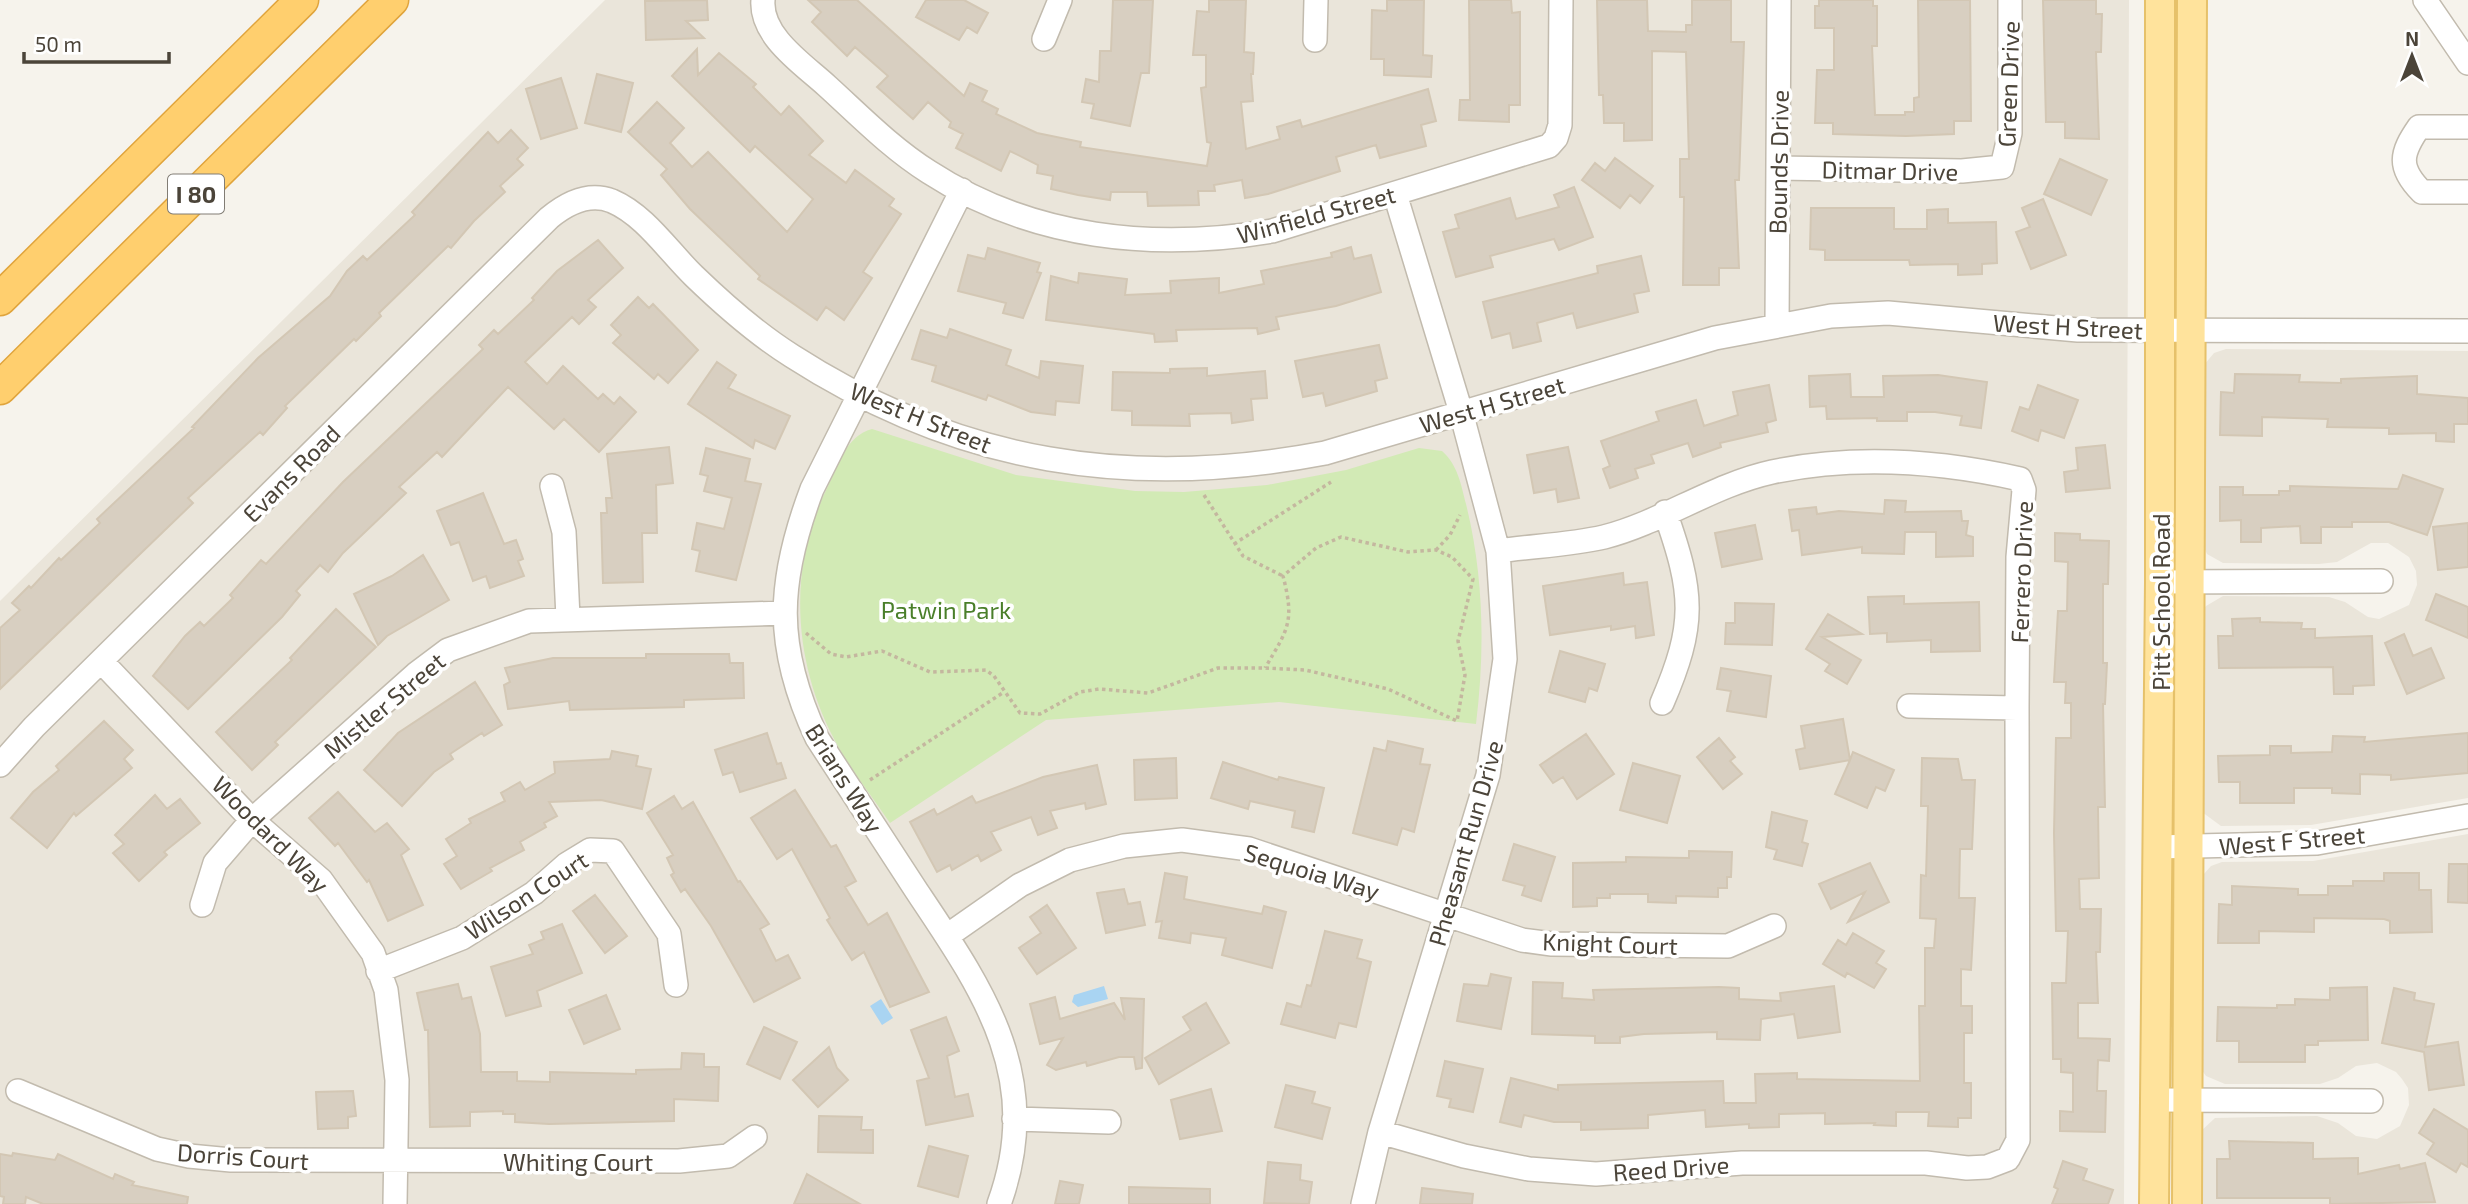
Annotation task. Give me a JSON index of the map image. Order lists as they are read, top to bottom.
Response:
{
  "streets": {
    "highway": ["I 80"],
    "main road": ["Pitt School Road"],
    "street": [
      "Green Drive",
      "Bounds Drive",
      "Ditmar Drive",
      "Winfield Street",
      "West H Street",
      "Evans Road",
      "Ferrero Drive",
      "Mistler Street",
      "Brians Way",
      "Woodard Way",
      "West F Street",
      "Pheasant Run Drive",
      "Sequoia Way",
      "Wilson Court",
      "Knight Court",
      "Dorris Court",
      "Whiting Court",
      "Reed Drive"
    ]
  },
  "crossings": [
    ["Green Drive", "Ditmar Drive"],
    ["Bounds Drive", "Ditmar Drive"],
    ["Bounds Drive", "West H Street"],
    ["Winfield Street", "Brians Way"],
    ["Winfield Street", "Pheasant Run Drive"],
    ["West H Street", "Evans Road"],
    ["West H Street", "Pitt School Road"],
    ["West H Street", "Brians Way"],
    ["West H Street", "Pheasant Run Drive"],
    ["Evans Road", "Woodard Way"],
    ["Ferrero Drive", "Pheasant Run Drive"],
    ["Ferrero Drive", "Reed Drive"],
    ["Pitt School Road", "West F Street"],
    ["Mistler Street", "Brians Way"],
    ["Mistler Street", "Woodard Way"],
    ["Brians Way", "Sequoia Way"],
    ["Woodard Way", "Wilson Court"],
    ["Woodard Way", "Dorris Court"],
    ["Woodard Way", "Whiting Court"],
    ["Pheasant Run Drive", "Sequoia Way"],
    ["Pheasant Run Drive", "Knight Court"],
    ["Pheasant Run Drive", "Reed Drive"],
    ["Sequoia Way", "Knight Court"],
    ["Dorris Court", "Whiting Court"]
  ],
  "parks": ["Patwin Park"],
  "scale_bar": "50 m",
  "north": "top"
}
